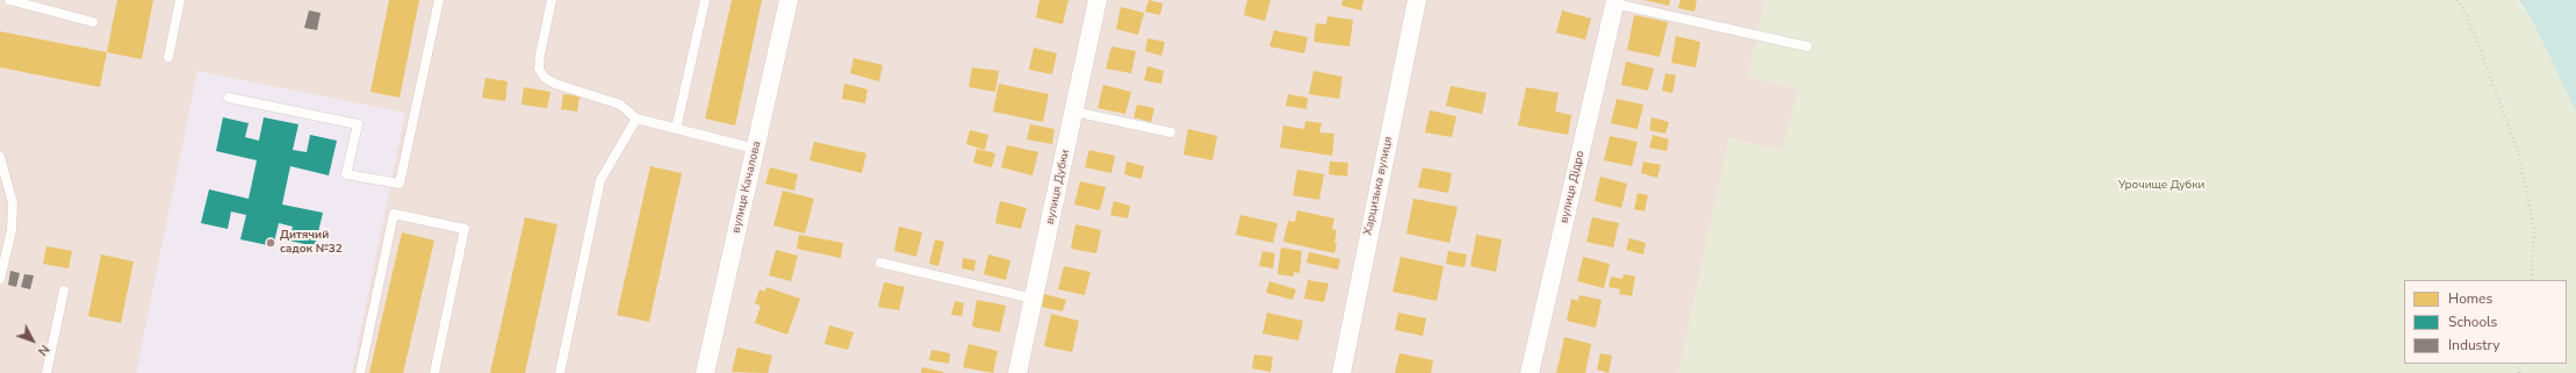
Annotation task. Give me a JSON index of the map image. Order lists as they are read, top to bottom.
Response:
{
  "streets": {
    "street": [
      "Харцизька вулиця",
      "вулиця Качалова",
      "вулиця Дубки",
      "вулиця Дідро"
    ]
  },
  "parks": ["Урочище Дубки"],
  "places": ["Дитячий садок №32"],
  "legend": ["Homes", "Schools", "Industry"],
  "north": "bottom right"
}
